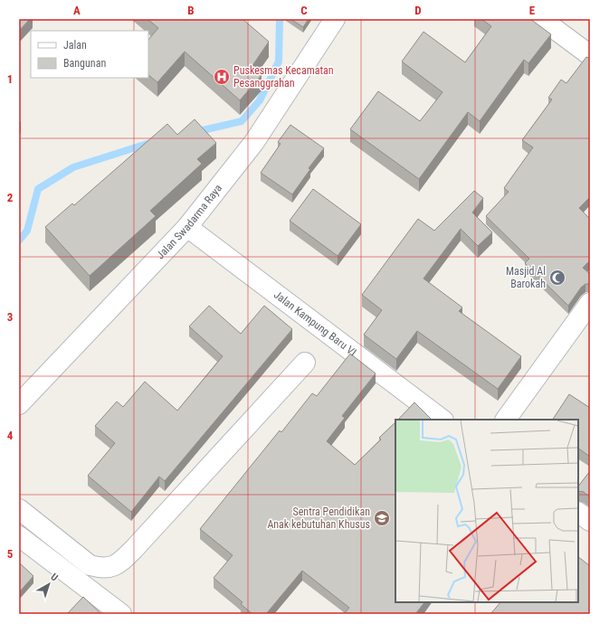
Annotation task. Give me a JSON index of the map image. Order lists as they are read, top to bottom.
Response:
{
  "streets": {
    "street": ["Jalan Swadarma Raya", "Jalan Kampung Baru VI"]
  },
  "crossings": [
    ["Jalan Swadarma Raya", "Jalan Kampung Baru VI"]
  ],
  "places": {
    "hospital": ["Puskesmas Kecamatan Pesanggrahan"],
    "mosque": ["Masjid Al Barokah"],
    "school or university": ["Sentra Pendidikan Anak kebutuhan Khusus"]
  },
  "legend": ["Jalan", "Bangunan"],
  "north": "top right",
  "grid": {
    "columns": [
      "A",
      "B",
      "C",
      "D",
      "E"
    ],
    "rows": [
      "1",
      "2",
      "3",
      "4",
      "5"
    ]
  }
}
